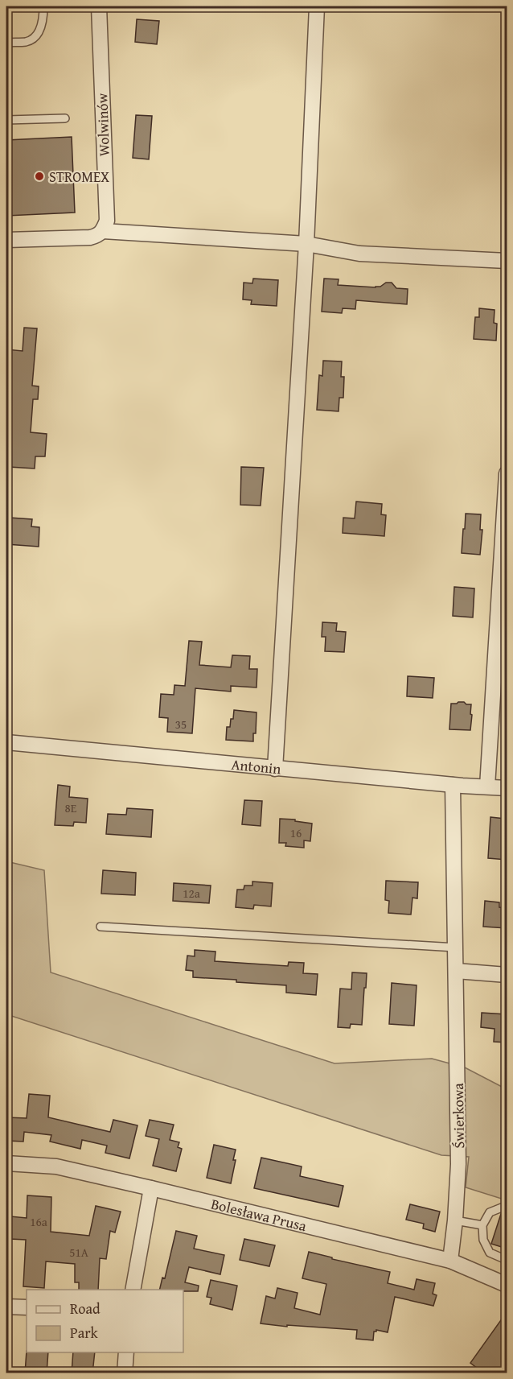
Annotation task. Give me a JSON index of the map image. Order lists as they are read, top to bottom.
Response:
{
  "streets": {
    "street": [
      "Wolwinów",
      "Antonin",
      "Świerkowa",
      "Bolesława Prusa"
    ]
  },
  "crossings": [
    ["Antonin", "Świerkowa"],
    ["Świerkowa", "Bolesława Prusa"]
  ],
  "places": ["STROMEX"],
  "house_numbers": [
    "35",
    "8E",
    "16",
    "12a",
    "16a",
    "51A"
  ],
  "legend": ["Road", "Park"]
}
